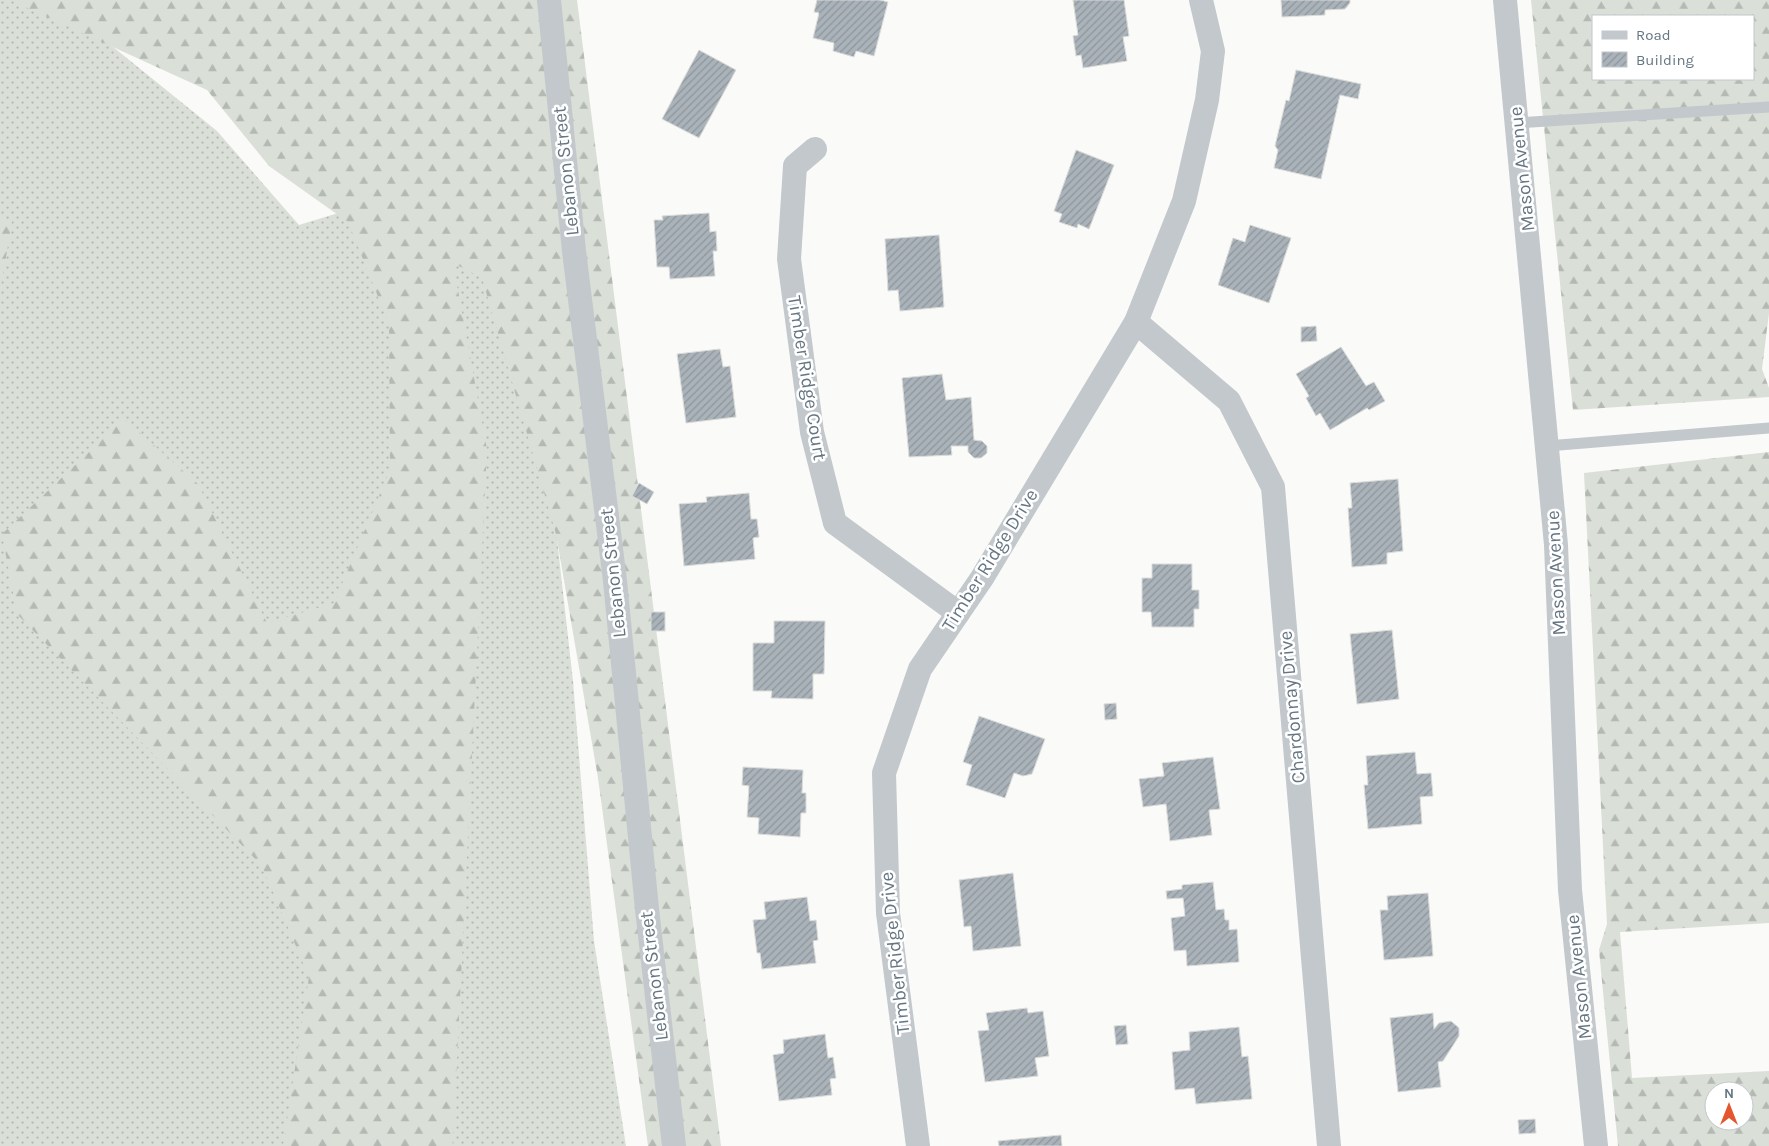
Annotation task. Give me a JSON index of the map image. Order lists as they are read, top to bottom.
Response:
{
  "streets": {
    "street": [
      "Mason Avenue",
      "Lebanon Street",
      "Timber Ridge Court",
      "Timber Ridge Drive",
      "Chardonnay Drive"
    ]
  },
  "crossings": [
    ["Timber Ridge Court", "Timber Ridge Drive"],
    ["Timber Ridge Drive", "Chardonnay Drive"]
  ],
  "legend": ["Road", "Building"],
  "north": "top"
}
